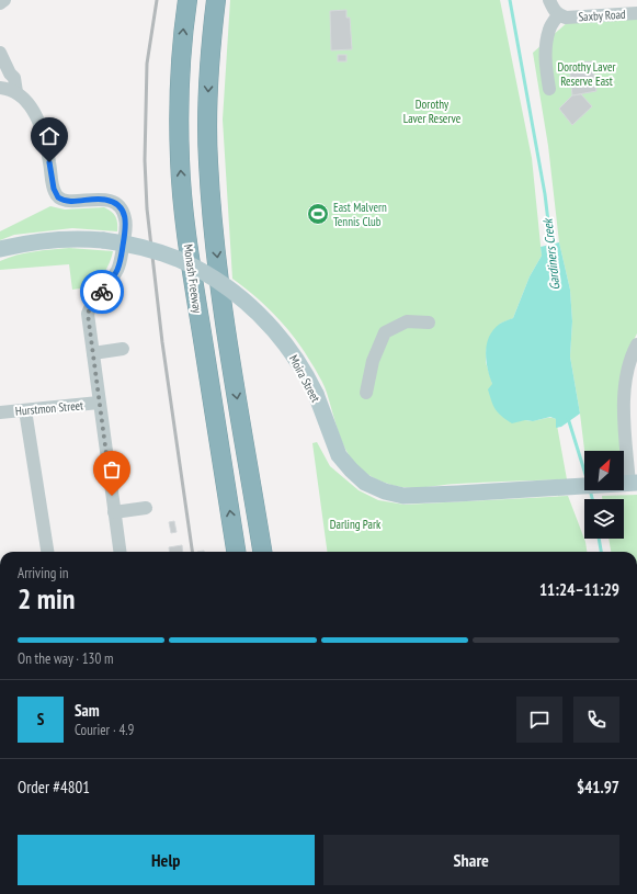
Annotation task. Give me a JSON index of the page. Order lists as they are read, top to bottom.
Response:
{
  "streets": {
    "highway": ["Monash Freeway"],
    "main road": ["Moira Street"],
    "street": ["Saxby Road", "Hurstmon Street"]
  },
  "water": ["Gardiners Creek"],
  "parks": ["Dorothy Laver Reserve East", "Dorothy Laver Reserve", "Darling Park"],
  "places": {
    "sports": ["East Malvern Tennis Club"]
  },
  "north": "top right",
  "page": {
    "heading": ["2 min", "Arriving in", "11:24–11:29"],
    "panel": [
      "Sam",
      "Courier · 4.9",
      "Order #4801",
      "$41.97"
    ],
    "bar": "On the way · 130 m",
    "round": "S",
    "buttons": ["Help", "Share"]
  }
}
